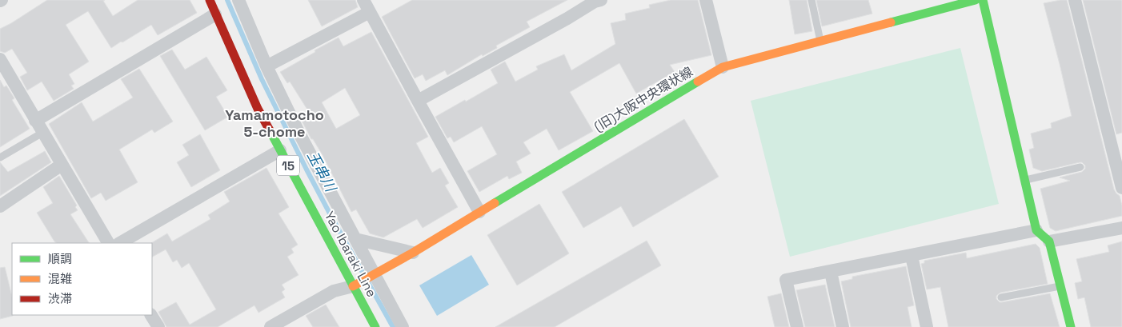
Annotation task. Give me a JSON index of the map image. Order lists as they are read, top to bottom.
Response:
{
  "streets": {
    "street": ["(旧)大阪中央環状線", "15", "Yao Ibaraki Line"]
  },
  "crossings": [
    ["(旧)大阪中央環状線", "Yao Ibaraki Line"]
  ],
  "districts": ["Yamamotocho 5-chome"],
  "water": ["玉串川"],
  "legend": ["順調", "混雑", "渋滞"]
}
